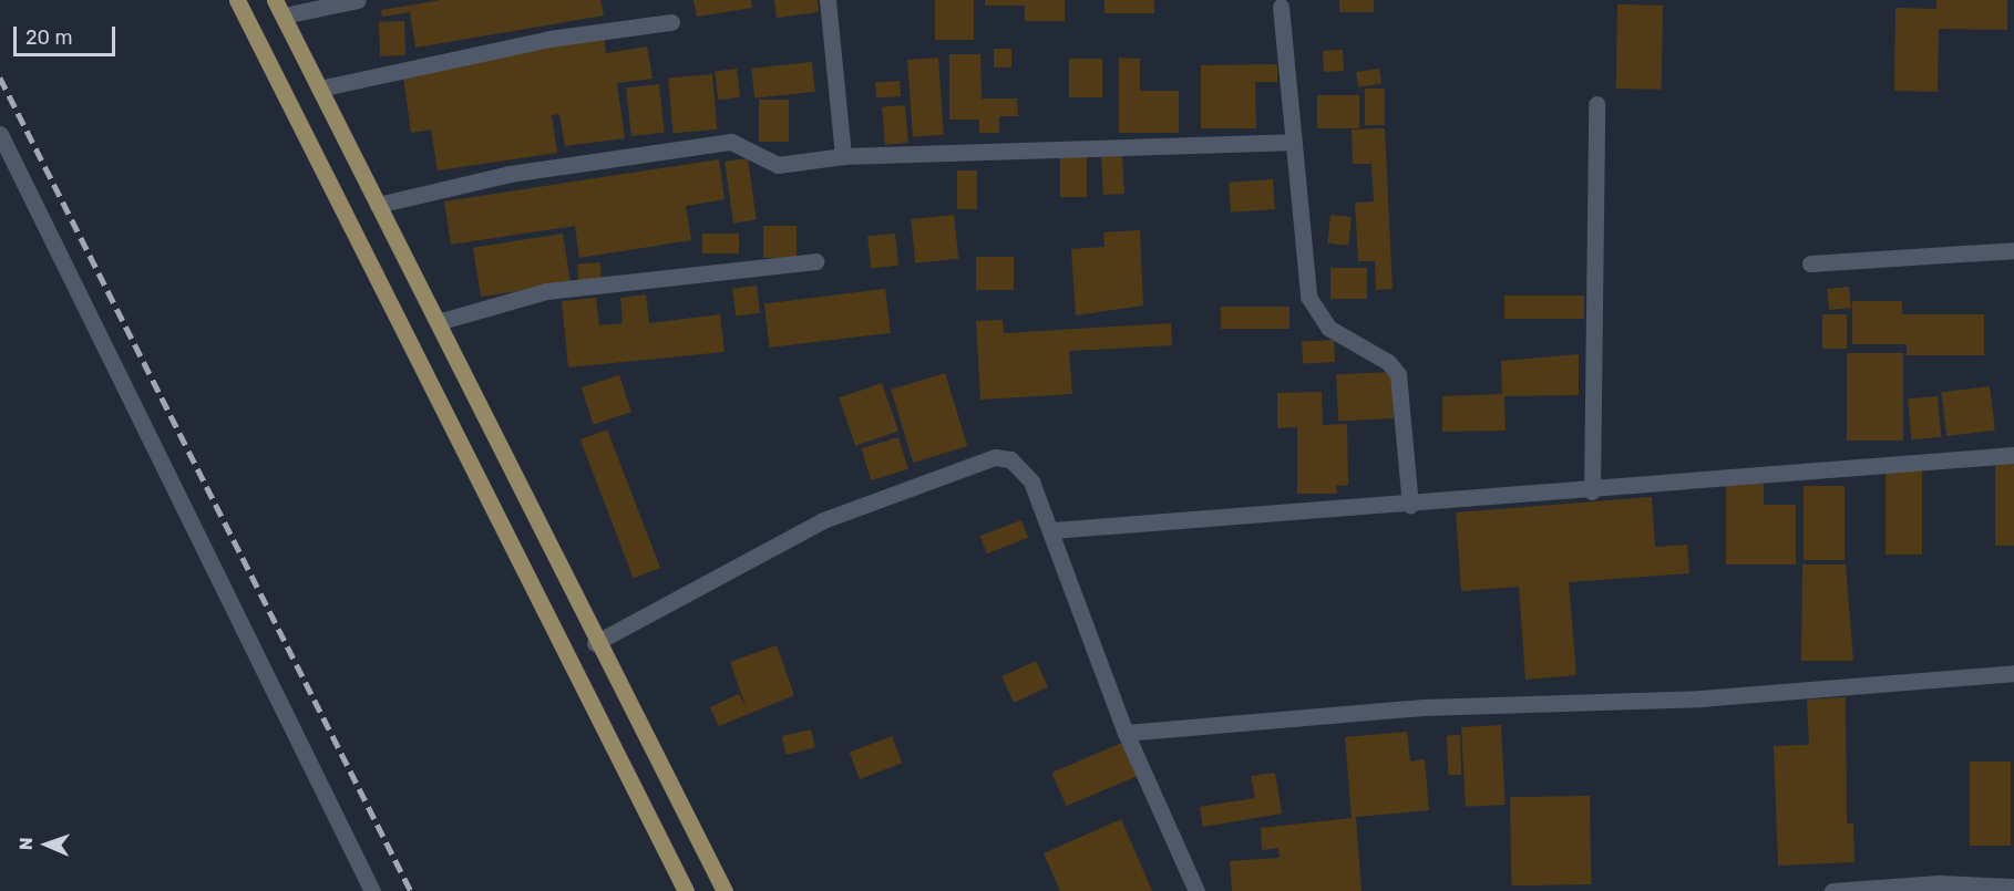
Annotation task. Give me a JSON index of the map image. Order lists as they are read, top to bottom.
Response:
{
  "scale_bar": "20 m",
  "north": "left"
}
